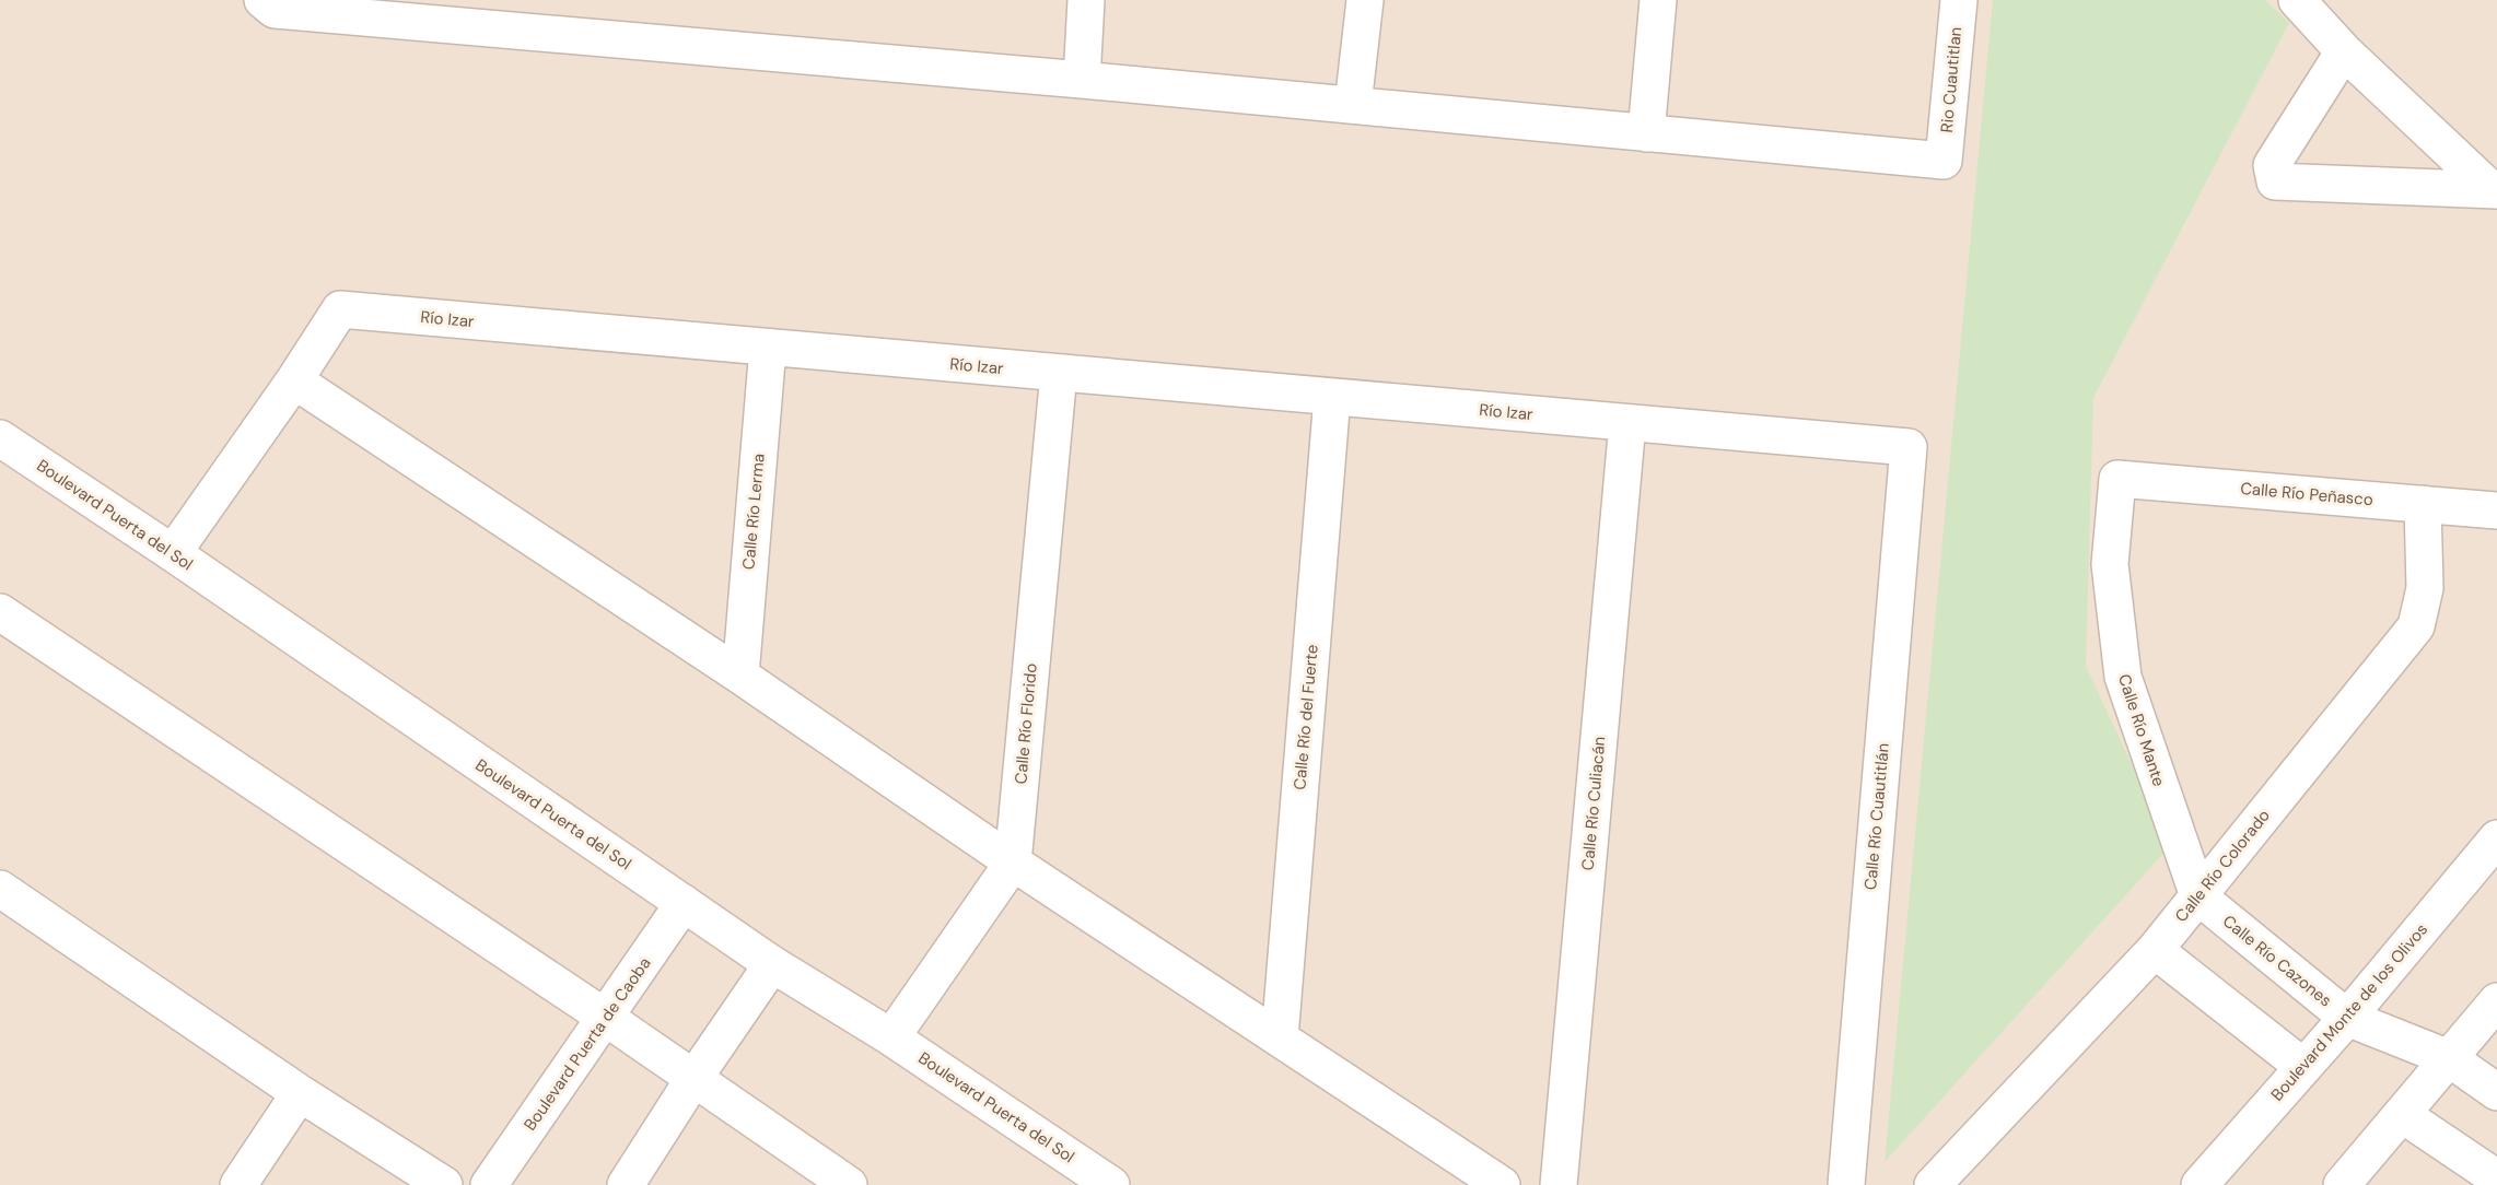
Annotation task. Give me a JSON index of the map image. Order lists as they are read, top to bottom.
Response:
{
  "streets": {
    "street": [
      "Rio Cuautitlan",
      "Río Izar",
      "Calle Río Peñasco",
      "Calle Río Lerma",
      "Boulevard Puerta del Sol",
      "Calle Río del Fuerte",
      "Calle Río Florido",
      "Calle Río Mante",
      "Calle Río Culiacán",
      "Calle Río Cuautitlán",
      "Calle Río Colorado",
      "Calle Río Cazones",
      "Boulevard Monte de los Olivos",
      "Boulevard Puerta de Caoba"
    ]
  },
  "crossings": [
    ["Río Izar", "Calle Río Lerma"],
    ["Río Izar", "Boulevard Puerta del Sol"],
    ["Río Izar", "Calle Río del Fuerte"],
    ["Río Izar", "Calle Río Florido"],
    ["Río Izar", "Calle Río Culiacán"],
    ["Río Izar", "Calle Río Cuautitlán"],
    ["Calle Río Peñasco", "Calle Río Mante"],
    ["Calle Río Peñasco", "Calle Río Colorado"],
    ["Boulevard Puerta del Sol", "Calle Río Florido"],
    ["Boulevard Puerta del Sol", "Boulevard Puerta de Caoba"],
    ["Calle Río Mante", "Calle Río Colorado"],
    ["Calle Río Mante", "Calle Río Cazones"],
    ["Calle Río Colorado", "Calle Río Cazones"],
    ["Calle Río Cazones", "Boulevard Monte de los Olivos"]
  ]
}
